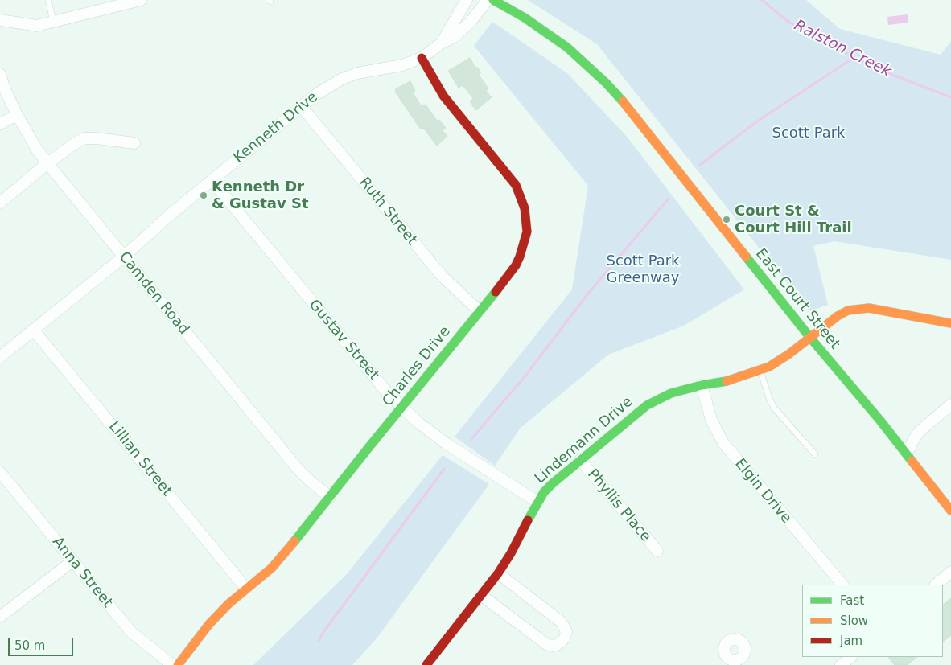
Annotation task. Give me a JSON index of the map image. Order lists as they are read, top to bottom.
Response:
{
  "streets": {
    "street": [
      "Kenneth Drive",
      "Ruth Street",
      "Camden Road",
      "East Court Street",
      "Gustav Street",
      "Charles Drive",
      "Lindemann Drive",
      "Lillian Street",
      "Elgin Drive",
      "Phyllis Place",
      "Anna Street"
    ]
  },
  "crossings": [
    ["Kenneth Drive", "Ruth Street"],
    ["Kenneth Drive", "Camden Road"],
    ["Kenneth Drive", "Gustav Street"],
    ["Kenneth Drive", "Charles Drive"],
    ["Kenneth Drive", "Lillian Street"],
    ["Ruth Street", "Charles Drive"],
    ["Camden Road", "Charles Drive"],
    ["East Court Street", "Lindemann Drive"],
    ["Gustav Street", "Charles Drive"],
    ["Gustav Street", "Lindemann Drive"],
    ["Charles Drive", "Lillian Street"],
    ["Lindemann Drive", "Elgin Drive"],
    ["Lindemann Drive", "Phyllis Place"]
  ],
  "water": ["Ralston Creek"],
  "parks": ["Scott Park", "Scott Park Greenway"],
  "places": ["Kenneth Dr & Gustav St", "Court St & Court Hill Trail"],
  "legend": ["Fast", "Slow", "Jam"],
  "scale_bar": "50 m"
}
